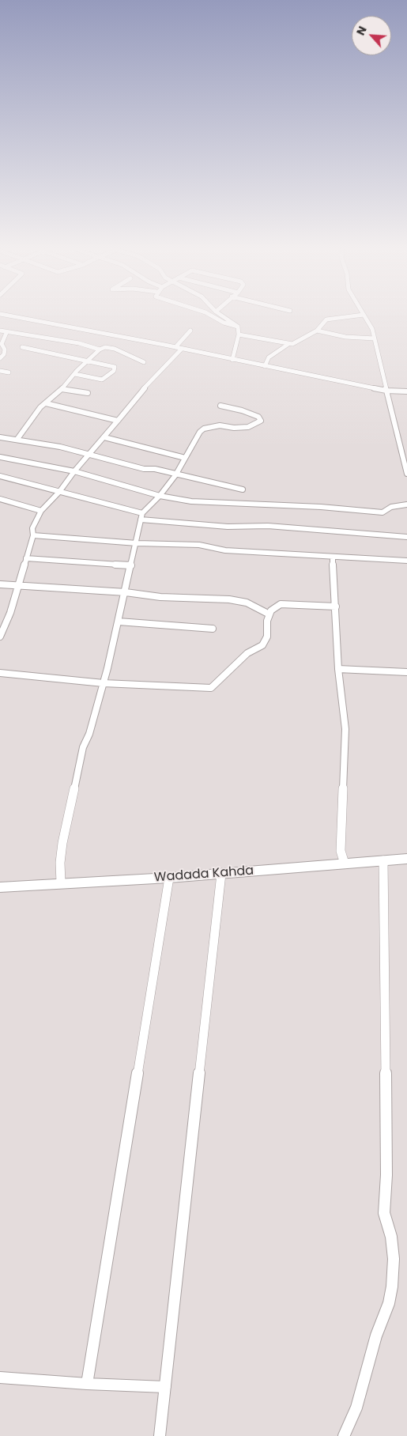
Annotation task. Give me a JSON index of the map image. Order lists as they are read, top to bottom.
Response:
{
  "streets": {
    "main road": ["Wadada Kahda"]
  },
  "north": "top left"
}
